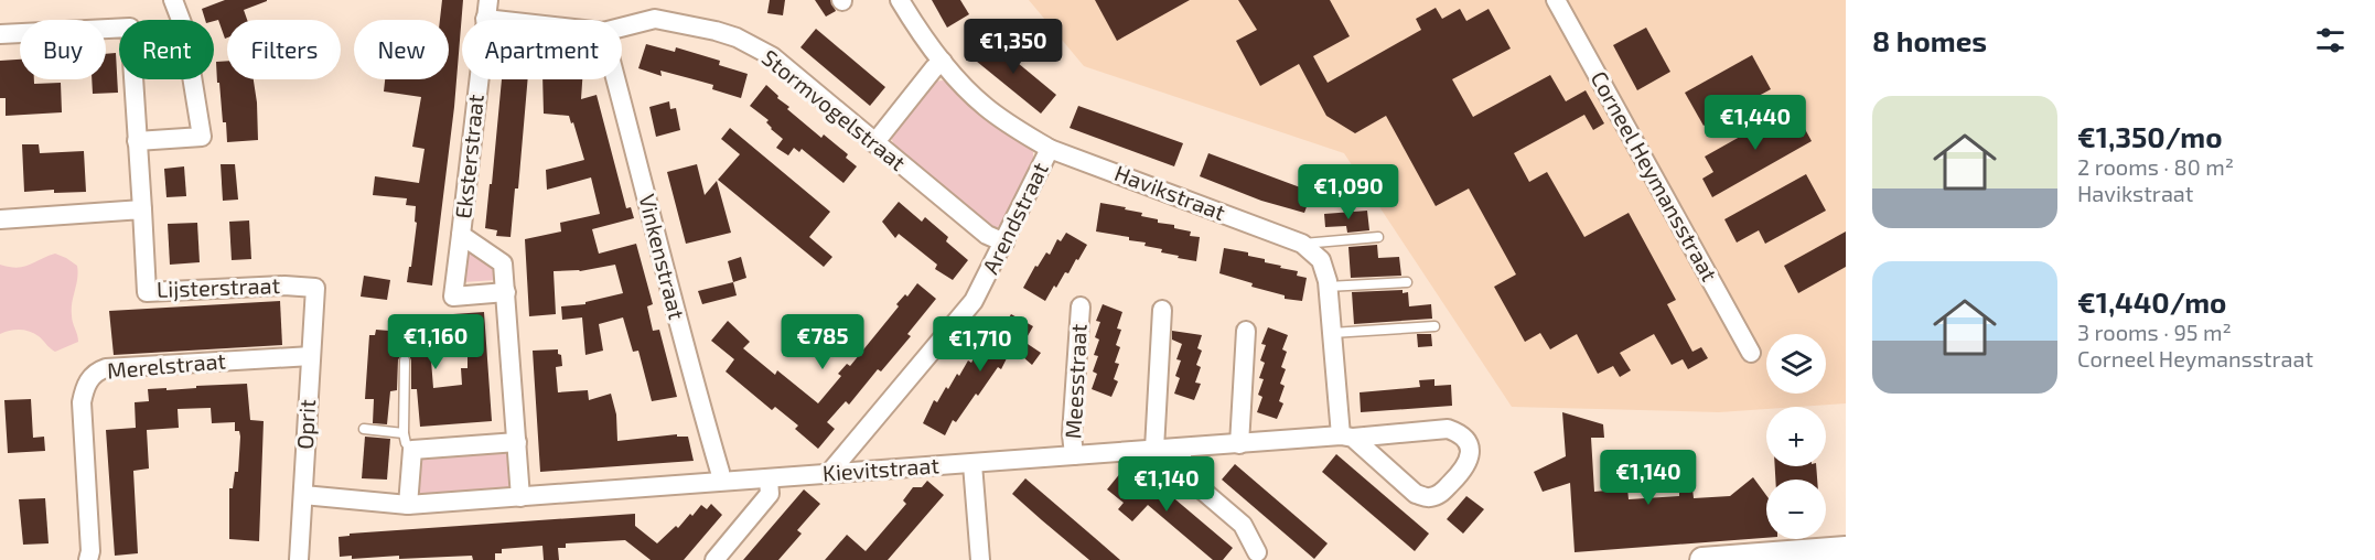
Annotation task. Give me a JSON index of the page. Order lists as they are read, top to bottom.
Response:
{
  "streets": {
    "street": [
      "Stormvogelstraat",
      "Eksterstraat",
      "Corneel Heymansstraat",
      "Havikstraat",
      "Arendstraat",
      "Vinkenstraat",
      "Lijsterstraat",
      "Merelstraat",
      "Meesstraat",
      "Oprit",
      "Kievitstraat"
    ]
  },
  "crossings": [
    ["Stormvogelstraat", "Eksterstraat"],
    ["Stormvogelstraat", "Arendstraat"],
    ["Eksterstraat", "Kievitstraat"],
    ["Havikstraat", "Arendstraat"],
    ["Havikstraat", "Kievitstraat"],
    ["Arendstraat", "Kievitstraat"],
    ["Vinkenstraat", "Kievitstraat"],
    ["Lijsterstraat", "Oprit"],
    ["Merelstraat", "Oprit"],
    ["Meesstraat", "Kievitstraat"],
    ["Oprit", "Kievitstraat"]
  ],
  "page": {
    "heading": "8 homes",
    "price": [
      "€1,350",
      "€1,440",
      "€1,090",
      "€1,160",
      "€785",
      "€1,710",
      "€1,140",
      "€1,140"
    ],
    "chip": [
      "Buy",
      "Rent",
      "Filters",
      "New",
      "Apartment"
    ],
    "list": [
      {
        "name": "€1,350/mo",
        "note": "2 rooms · 80 m² · Havikstraat"
      },
      {
        "name": "€1,440/mo",
        "note": "3 rooms · 95 m² · Corneel Heymansstraat"
      }
    ],
    "map_buttons": ["+", "−"]
  }
}
